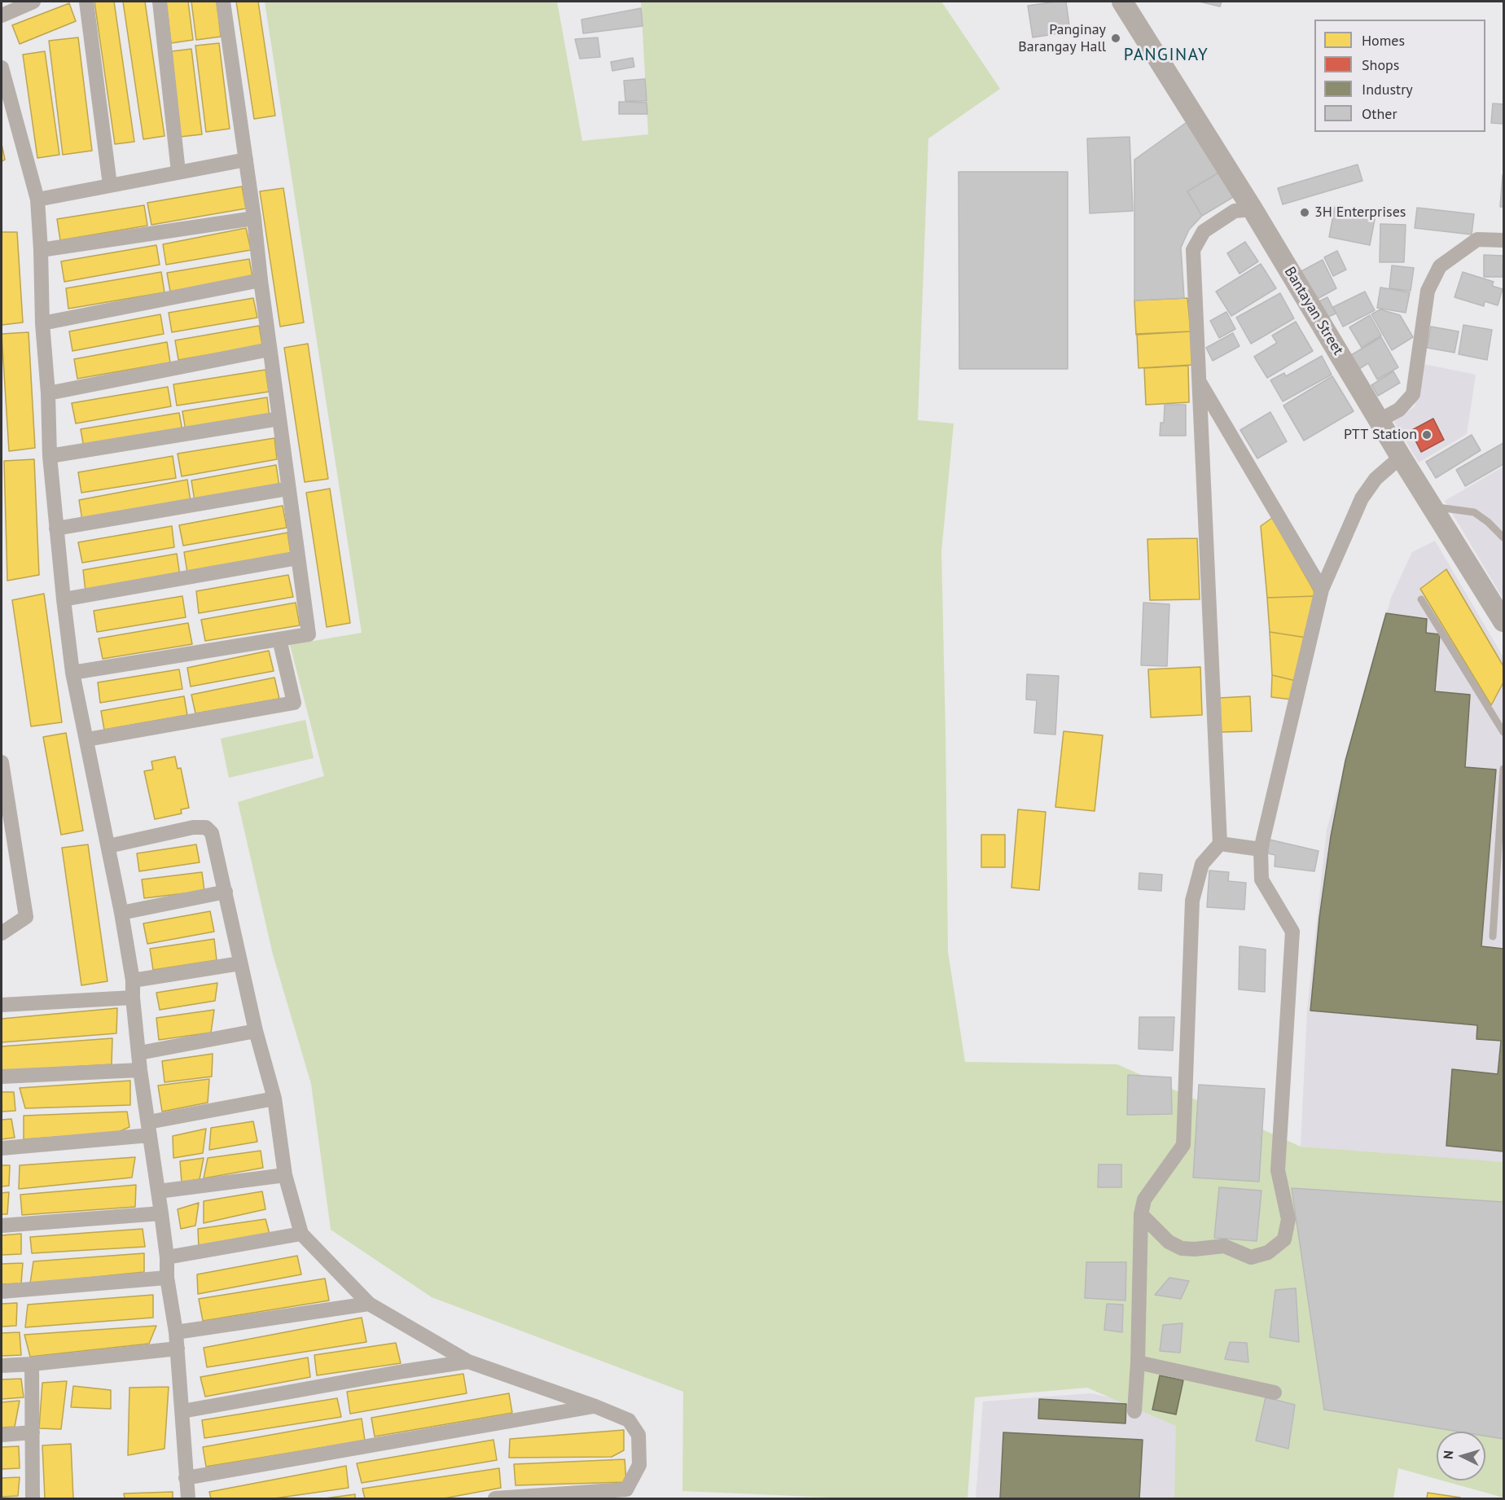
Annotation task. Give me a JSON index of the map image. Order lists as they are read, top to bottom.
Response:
{
  "streets": {
    "main road": ["Bantayan Street"]
  },
  "districts": ["PANGINAY"],
  "places": ["Panginay Barangay Hall", "3H Enterprises", "PTT Station"],
  "legend": [
    "Homes",
    "Shops",
    "Industry",
    "Other"
  ],
  "north": "left"
}
